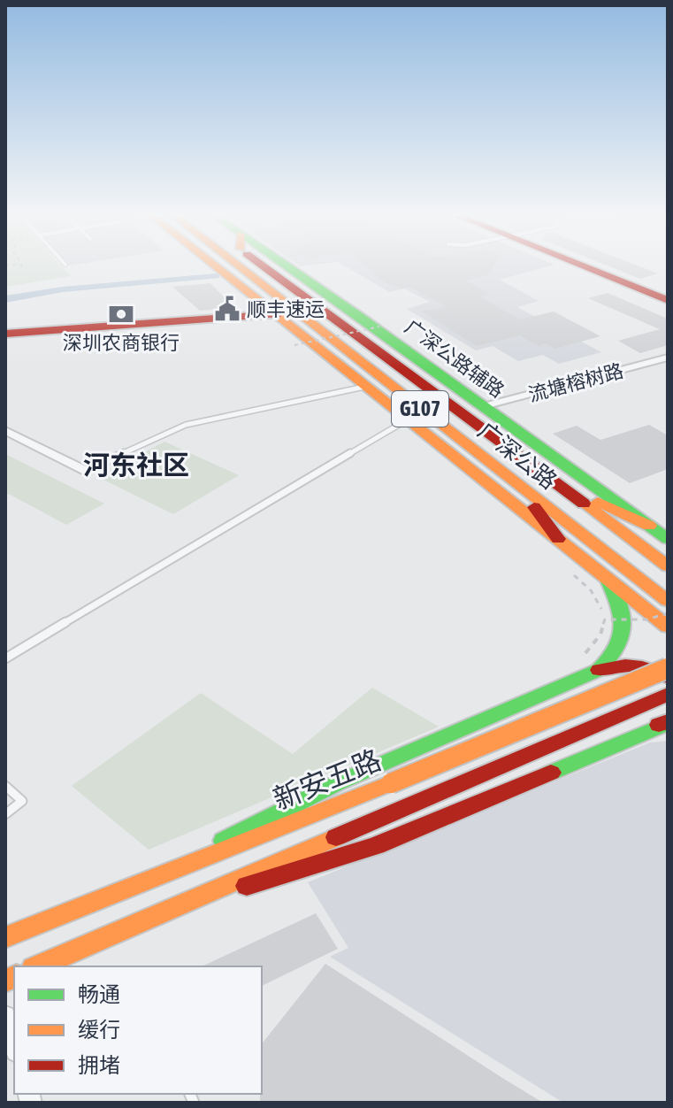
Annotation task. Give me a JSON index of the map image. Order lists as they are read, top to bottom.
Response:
{
  "streets": {
    "main road": [
      "广深公路辅路",
      "G107",
      "广深公路",
      "新安五路"
    ],
    "street": ["流塘榕树路"]
  },
  "crossings": [
    ["广深公路辅路", "流塘榕树路"]
  ],
  "districts": ["河东社区"],
  "places": {
    "public building": ["顺丰速运"],
    "bank": ["深圳农商银行"]
  },
  "legend": ["畅通", "缓行", "拥堵"]
}
